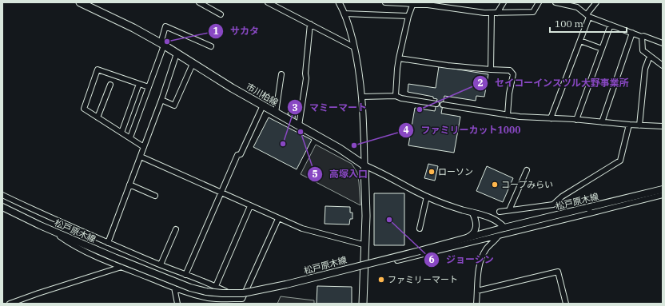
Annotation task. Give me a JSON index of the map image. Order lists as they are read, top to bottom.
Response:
{
  "streets": {
    "main road": ["市川柏線", "松戸原木線"]
  },
  "places": [
    "サカタ",
    "セイコーインスツル大野事業所",
    "高塚入口",
    "マミーマート",
    "ファミリーカット1000",
    "ローソン",
    "コープみらい",
    "ジョーシン",
    "ファミリーマート"
  ],
  "scale_bar": "100 m"
}
